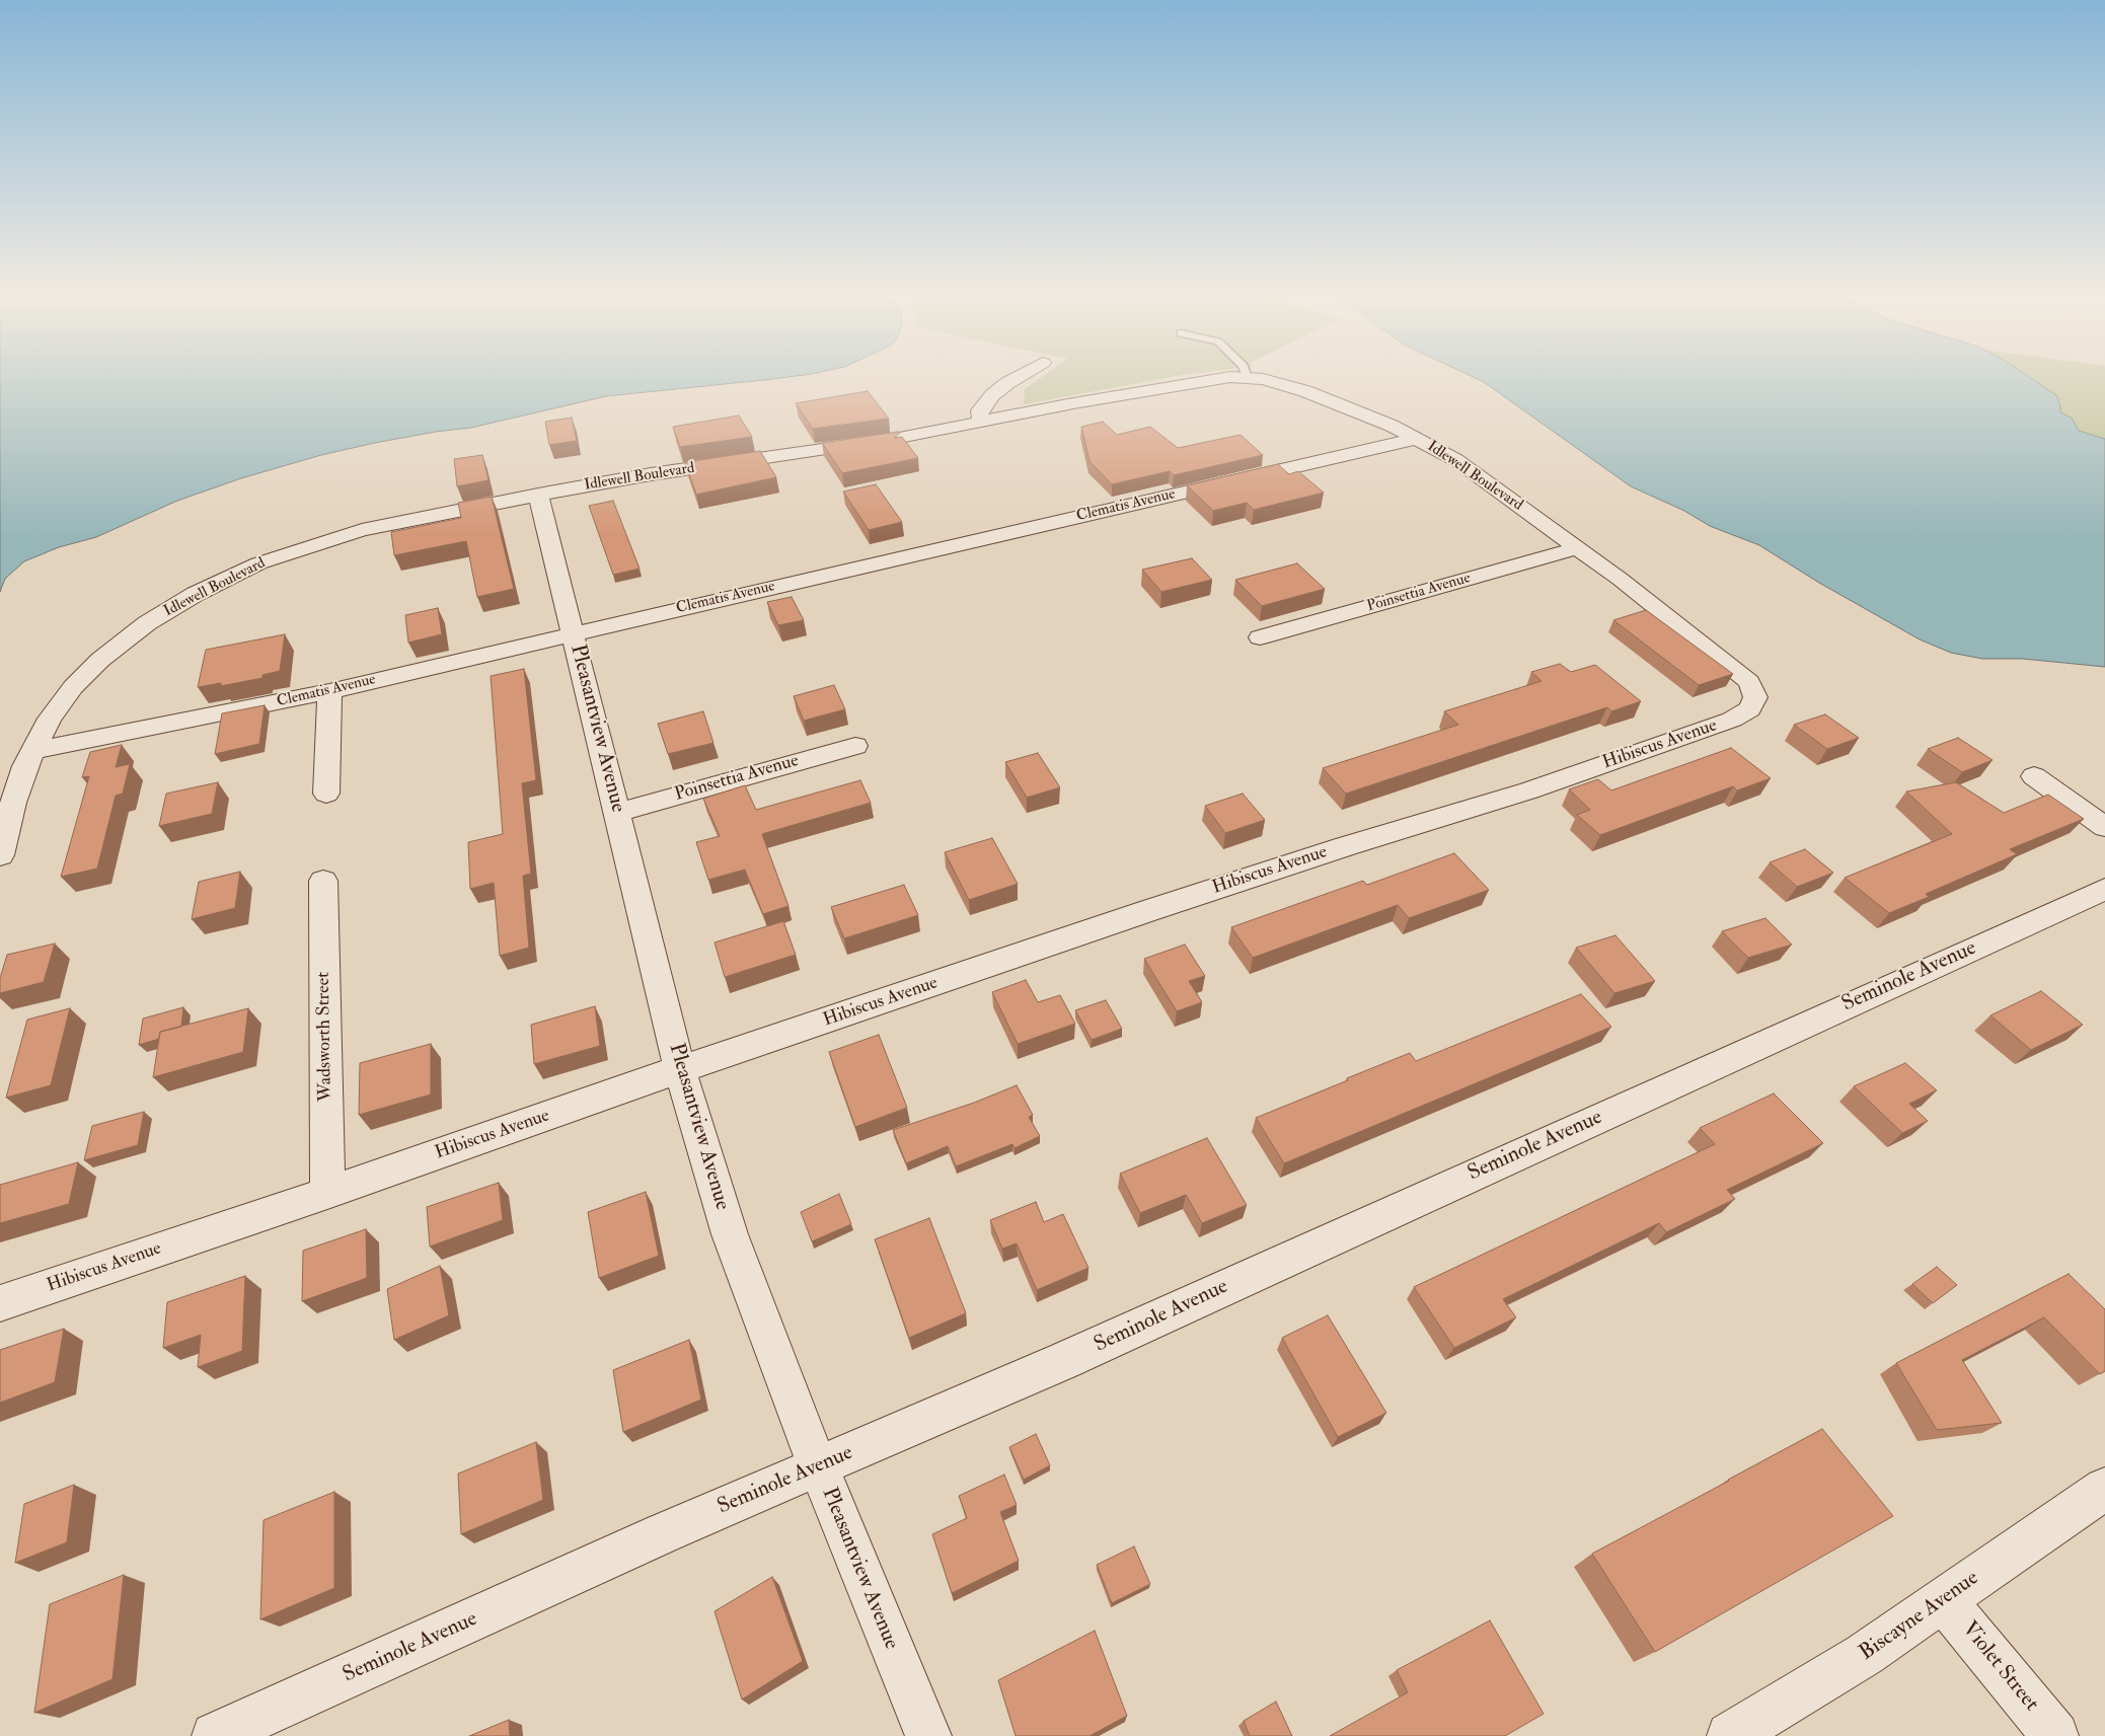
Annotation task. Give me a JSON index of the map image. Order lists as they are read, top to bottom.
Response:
{
  "streets": {
    "street": [
      "Idlewell Boulevard",
      "Clematis Avenue",
      "Poinsettia Avenue",
      "Pleasantview Avenue",
      "Hibiscus Avenue",
      "Seminole Avenue",
      "Wadsworth Street",
      "Biscayne Avenue",
      "Violet Street"
    ]
  },
  "crossings": [
    ["Idlewell Boulevard", "Clematis Avenue"],
    ["Idlewell Boulevard", "Poinsettia Avenue"],
    ["Idlewell Boulevard", "Pleasantview Avenue"],
    ["Idlewell Boulevard", "Hibiscus Avenue"],
    ["Clematis Avenue", "Pleasantview Avenue"],
    ["Poinsettia Avenue", "Pleasantview Avenue"],
    ["Pleasantview Avenue", "Hibiscus Avenue"],
    ["Pleasantview Avenue", "Seminole Avenue"],
    ["Hibiscus Avenue", "Wadsworth Street"],
    ["Biscayne Avenue", "Violet Street"]
  ]
}
